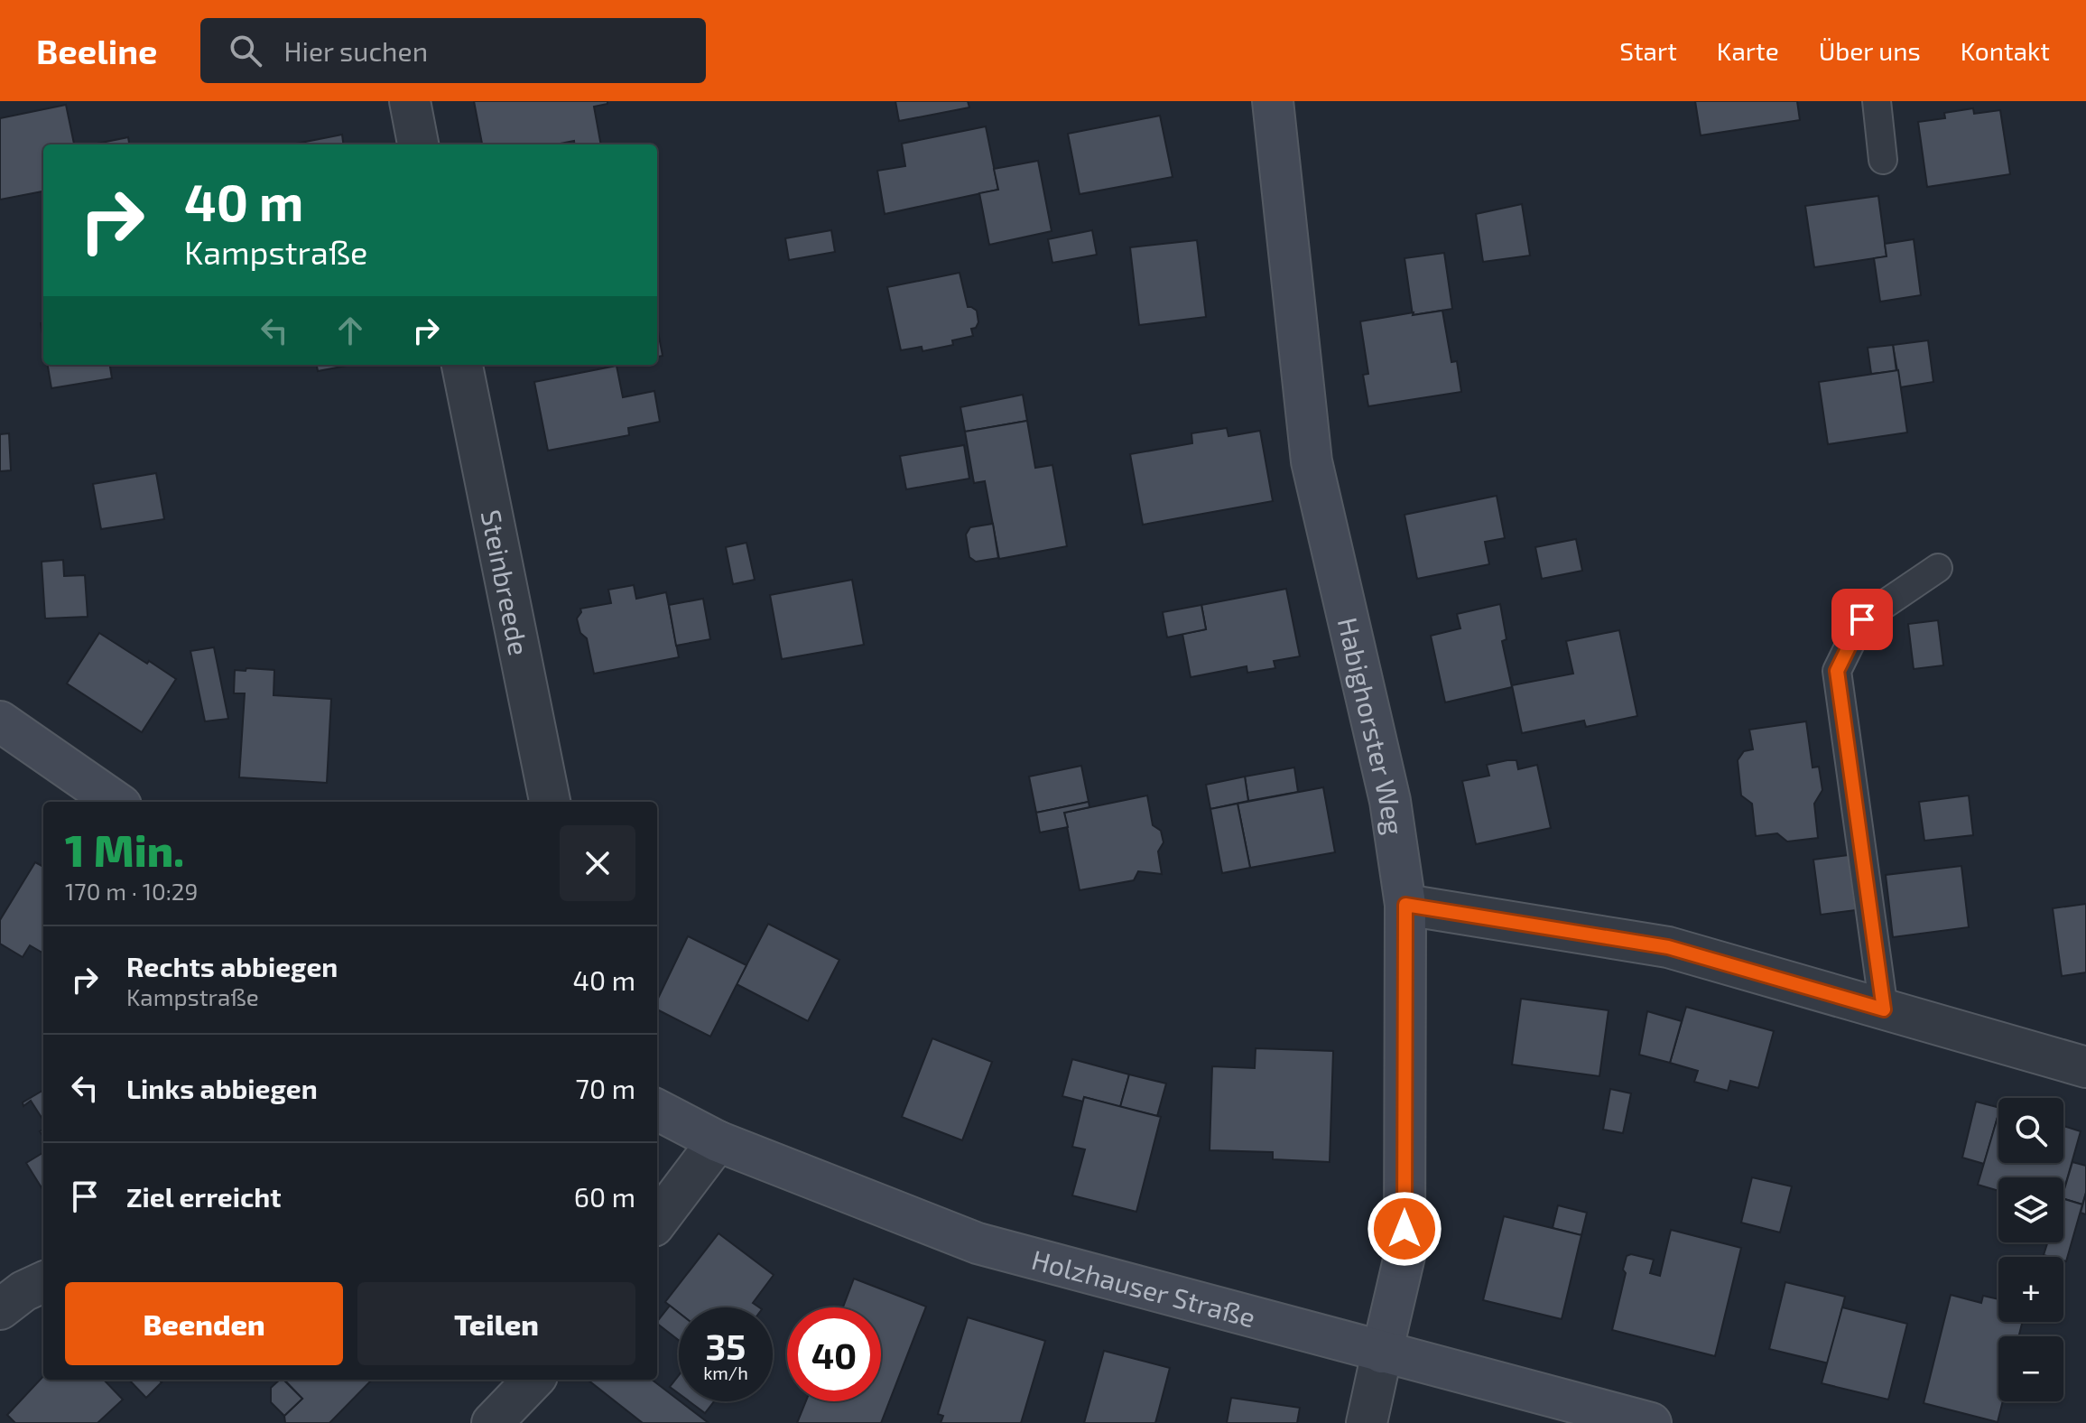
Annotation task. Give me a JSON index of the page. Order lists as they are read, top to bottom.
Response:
{
  "streets": {
    "street": ["Steinbreede", "Habighorster Weg", "Holzhauser Straße"]
  },
  "crossings": [
    ["Habighorster Weg", "Holzhauser Straße"]
  ],
  "page": {
    "header": "Beeline",
    "search": "Hier suchen",
    "nav": [
      "Start",
      "Karte",
      "Über uns",
      "Kontakt"
    ],
    "turn": ["40 m", "Kampstraße"],
    "heading": ["1 Min.", "170 m · 10:29"],
    "list": [
      {
        "name": "Rechts abbiegen",
        "note": "Kampstraße",
        "value": "40 m"
      },
      {
        "name": "Links abbiegen",
        "value": "70 m"
      },
      {
        "name": "Ziel erreicht",
        "value": "60 m"
      }
    ],
    "map_buttons": ["+", "−"],
    "buttons": ["Beenden", "Teilen"],
    "speed": "35 km/h",
    "limit": "40"
  }
}
